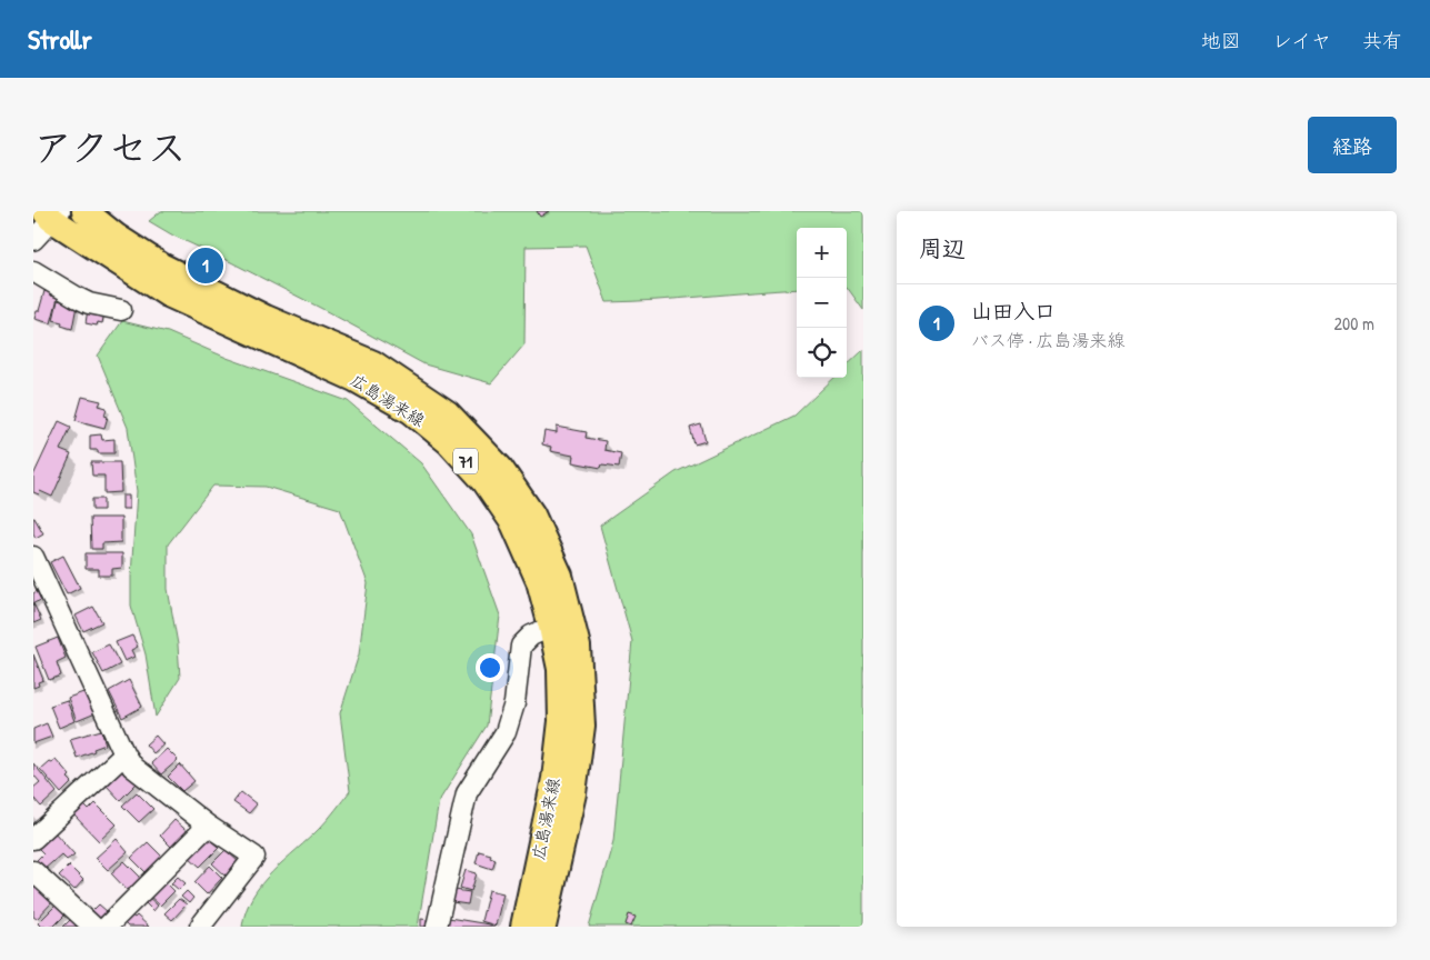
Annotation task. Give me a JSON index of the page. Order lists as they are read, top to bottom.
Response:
{
  "streets": {
    "main road": ["広島湯来線", "71"]
  },
  "page": {
    "header": "Strollr",
    "nav": ["地図", "レイヤ", "共有"],
    "title": "アクセス",
    "buttons": "経路",
    "heading": "周辺",
    "map_buttons": ["+", "−"],
    "pins": "1",
    "list": [
      {
        "mark": "1",
        "name": "山田入口",
        "note": "バス停 · 広島湯来線",
        "value": "200 m"
      }
    ]
  }
}
